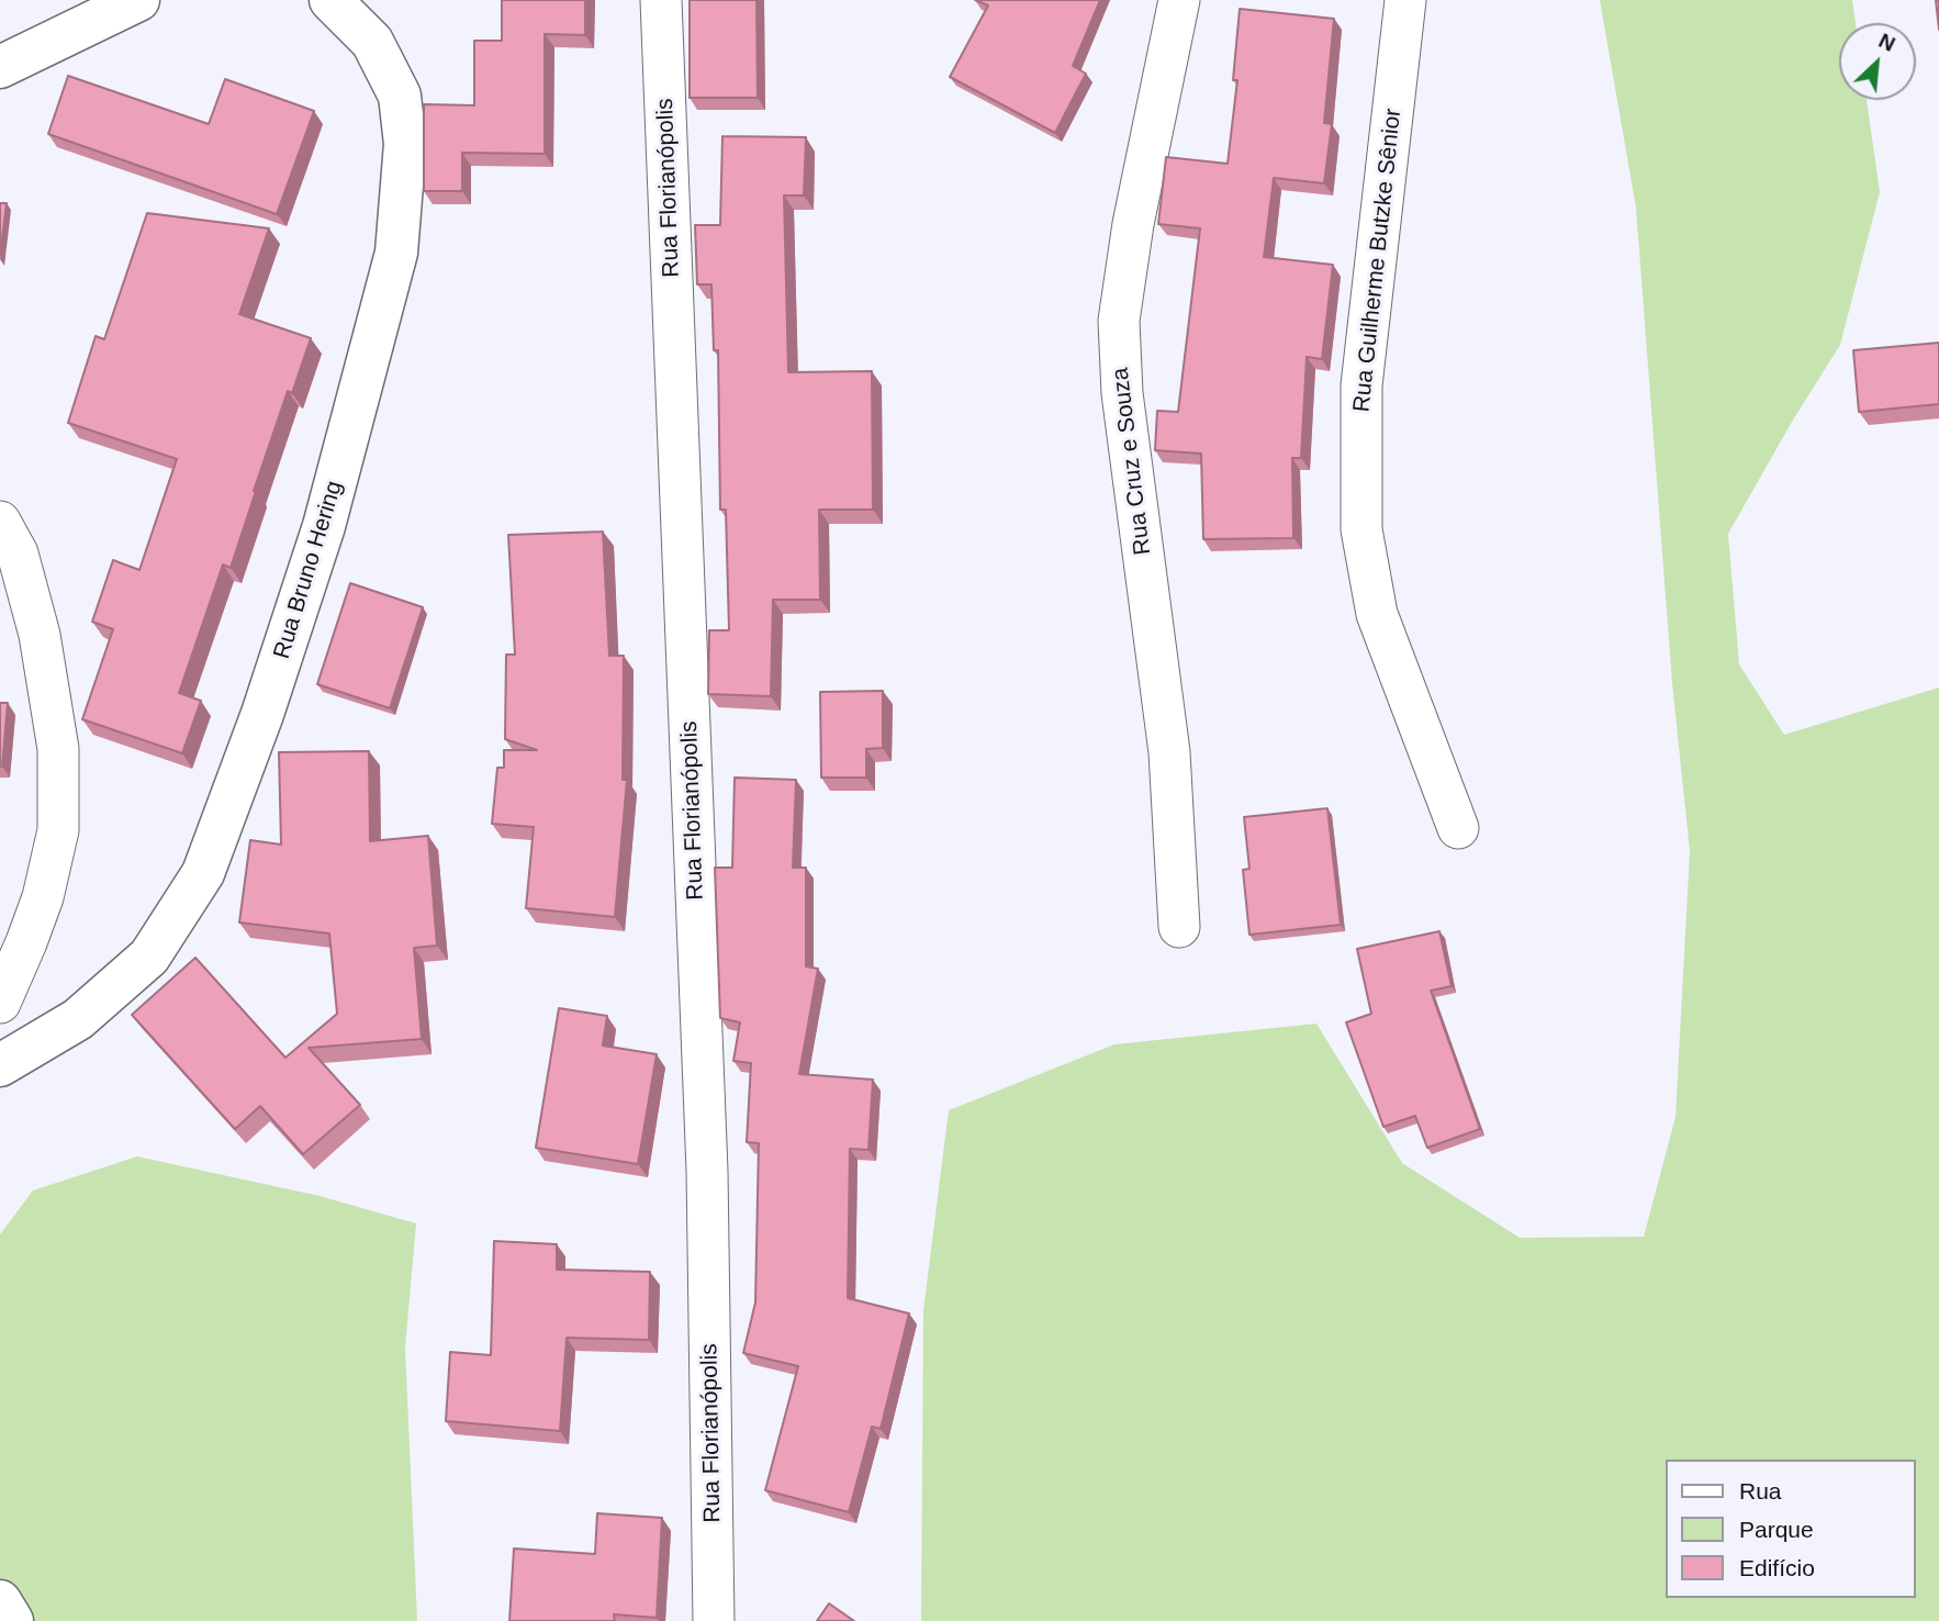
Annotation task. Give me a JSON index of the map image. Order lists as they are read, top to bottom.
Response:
{
  "streets": {
    "street": [
      "Rua Florianópolis",
      "Rua Guilherme Butzke Sênior",
      "Rua Cruz e Souza",
      "Rua Bruno Hering"
    ]
  },
  "legend": ["Rua", "Parque", "Edifício"],
  "north": "top right"
}
